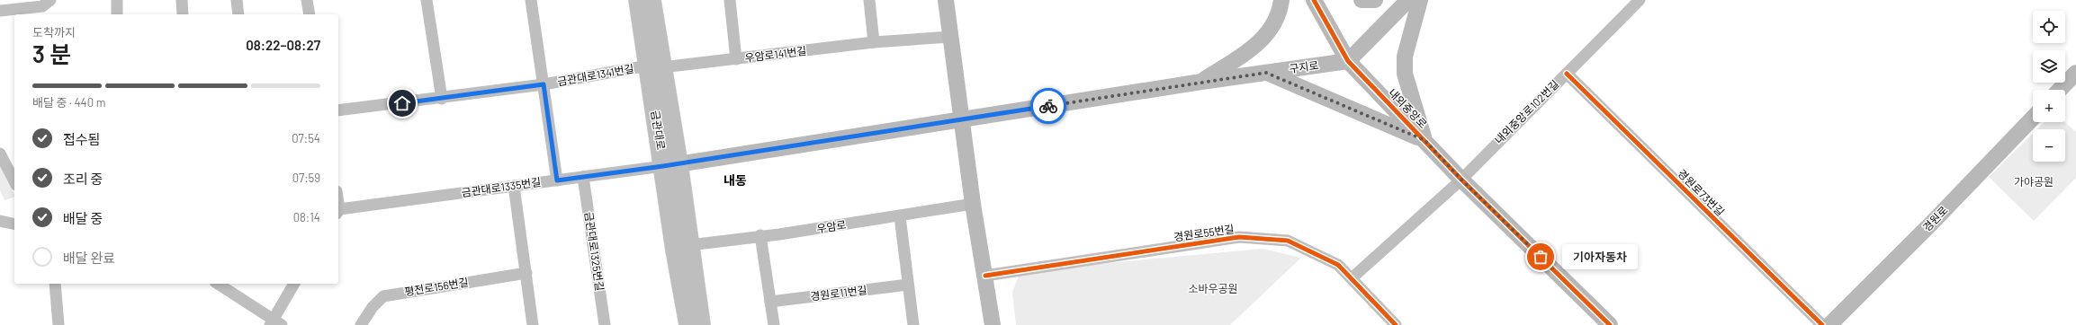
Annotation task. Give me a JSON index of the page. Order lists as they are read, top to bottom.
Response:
{
  "streets": {
    "main road": ["금관대로"],
    "street": [
      "우암로141번길",
      "구지로",
      "금관대로1341번길",
      "내외중앙로",
      "내외중앙로102번길",
      "금관대로1335번길",
      "경원로73번길",
      "경원로",
      "우암로",
      "경원로55번길",
      "금관대로1325번길",
      "평전로156번길",
      "경원로11번길"
    ]
  },
  "crossings": [
    ["우암로141번길", "금관대로1341번길"],
    ["구지로", "내외중앙로"],
    ["구지로", "금관대로"],
    ["구지로", "금관대로1335번길"],
    ["금관대로1341번길", "금관대로"],
    ["내외중앙로", "내외중앙로102번길"],
    ["내외중앙로102번길", "경원로73번길"],
    ["내외중앙로102번길", "경원로55번길"],
    ["금관대로", "금관대로1335번길"],
    ["금관대로", "우암로"],
    ["금관대로1335번길", "금관대로1325번길"]
  ],
  "districts": ["내동"],
  "parks": ["가야공원", "소바우공원"],
  "places": ["기아자동차"],
  "page": {
    "map_buttons": ["+", "−"],
    "heading": ["3 분", "도착까지", "08:22–08:27"],
    "bar": "배달 중 · 440 m",
    "list": [
      ["접수됨", "07:54"],
      ["조리 중", "07:59"],
      ["배달 중", "08:14"],
      "배달 완료"
    ],
    "bubble": "기아자동차"
  }
}
